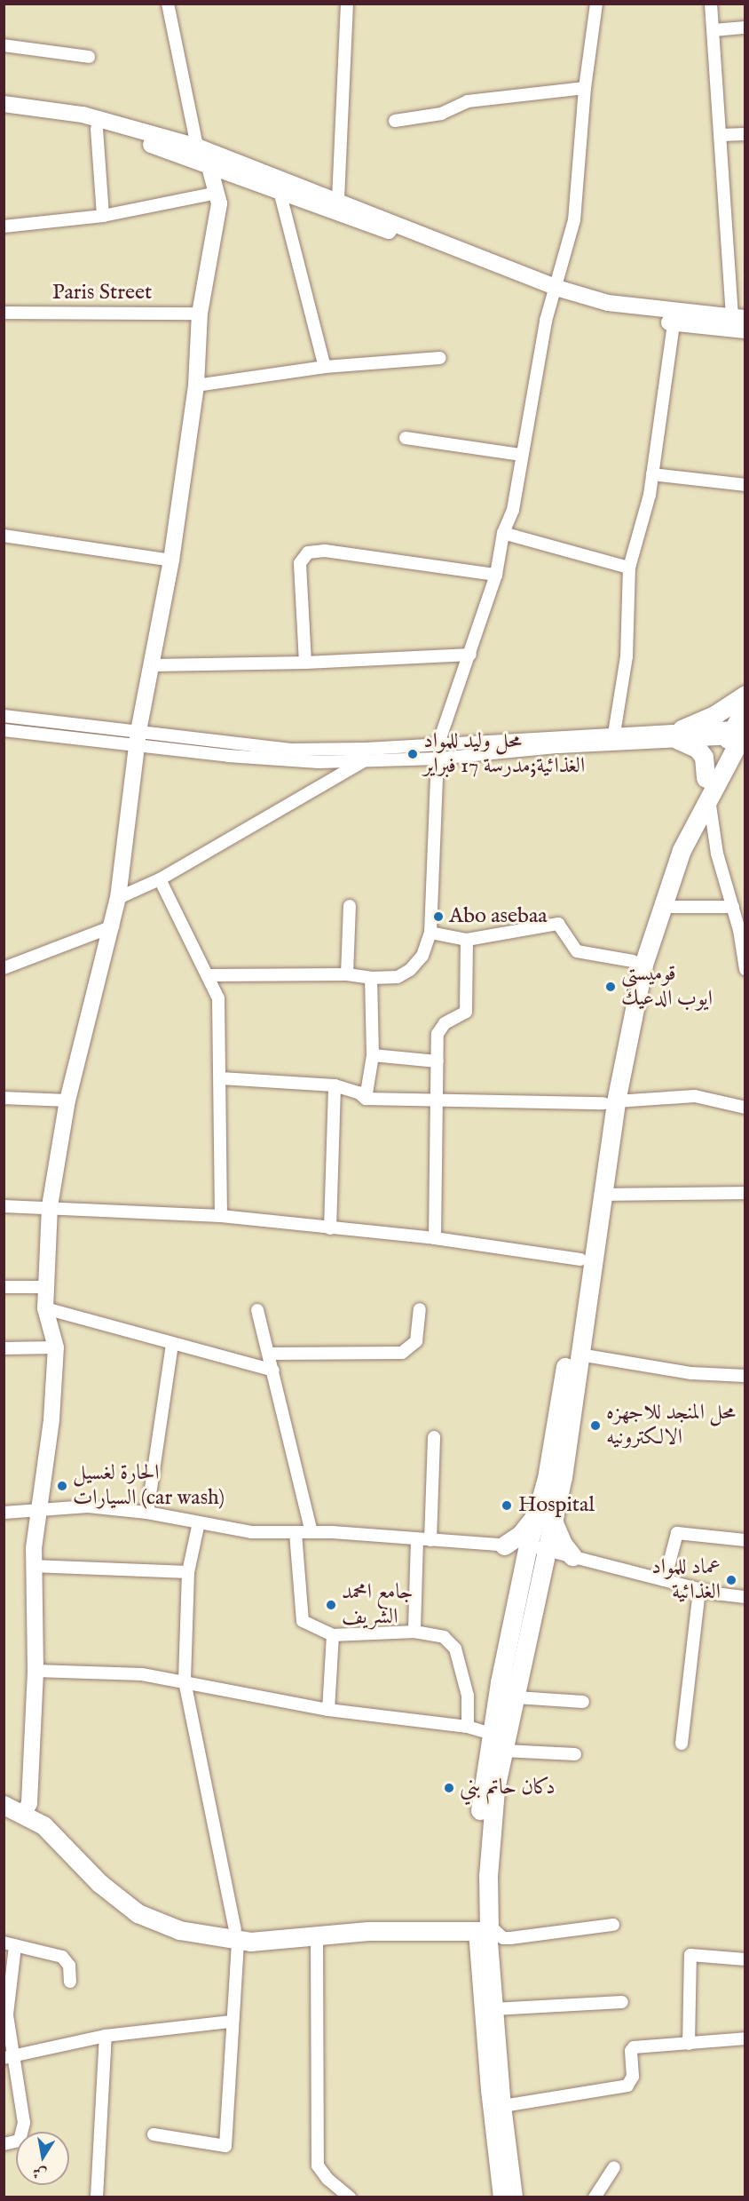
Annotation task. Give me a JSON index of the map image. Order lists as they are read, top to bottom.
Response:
{
  "streets": {
    "street": ["Paris Street"]
  },
  "places": [
    "محل وليد للمواد الغذائية;مدرسة 17 فبراير",
    "Abo asebaa",
    "قوميستي ايوب الدعيك",
    "محل المنجد للاجهزه الالكترونيه",
    "الحارة لغسيل السيارات (car wash)",
    "Hospital",
    "عماد للمواد الغذائية",
    "جامع امحمد الشريف",
    "دكان حاتم بني"
  ],
  "north": "bottom"
}
